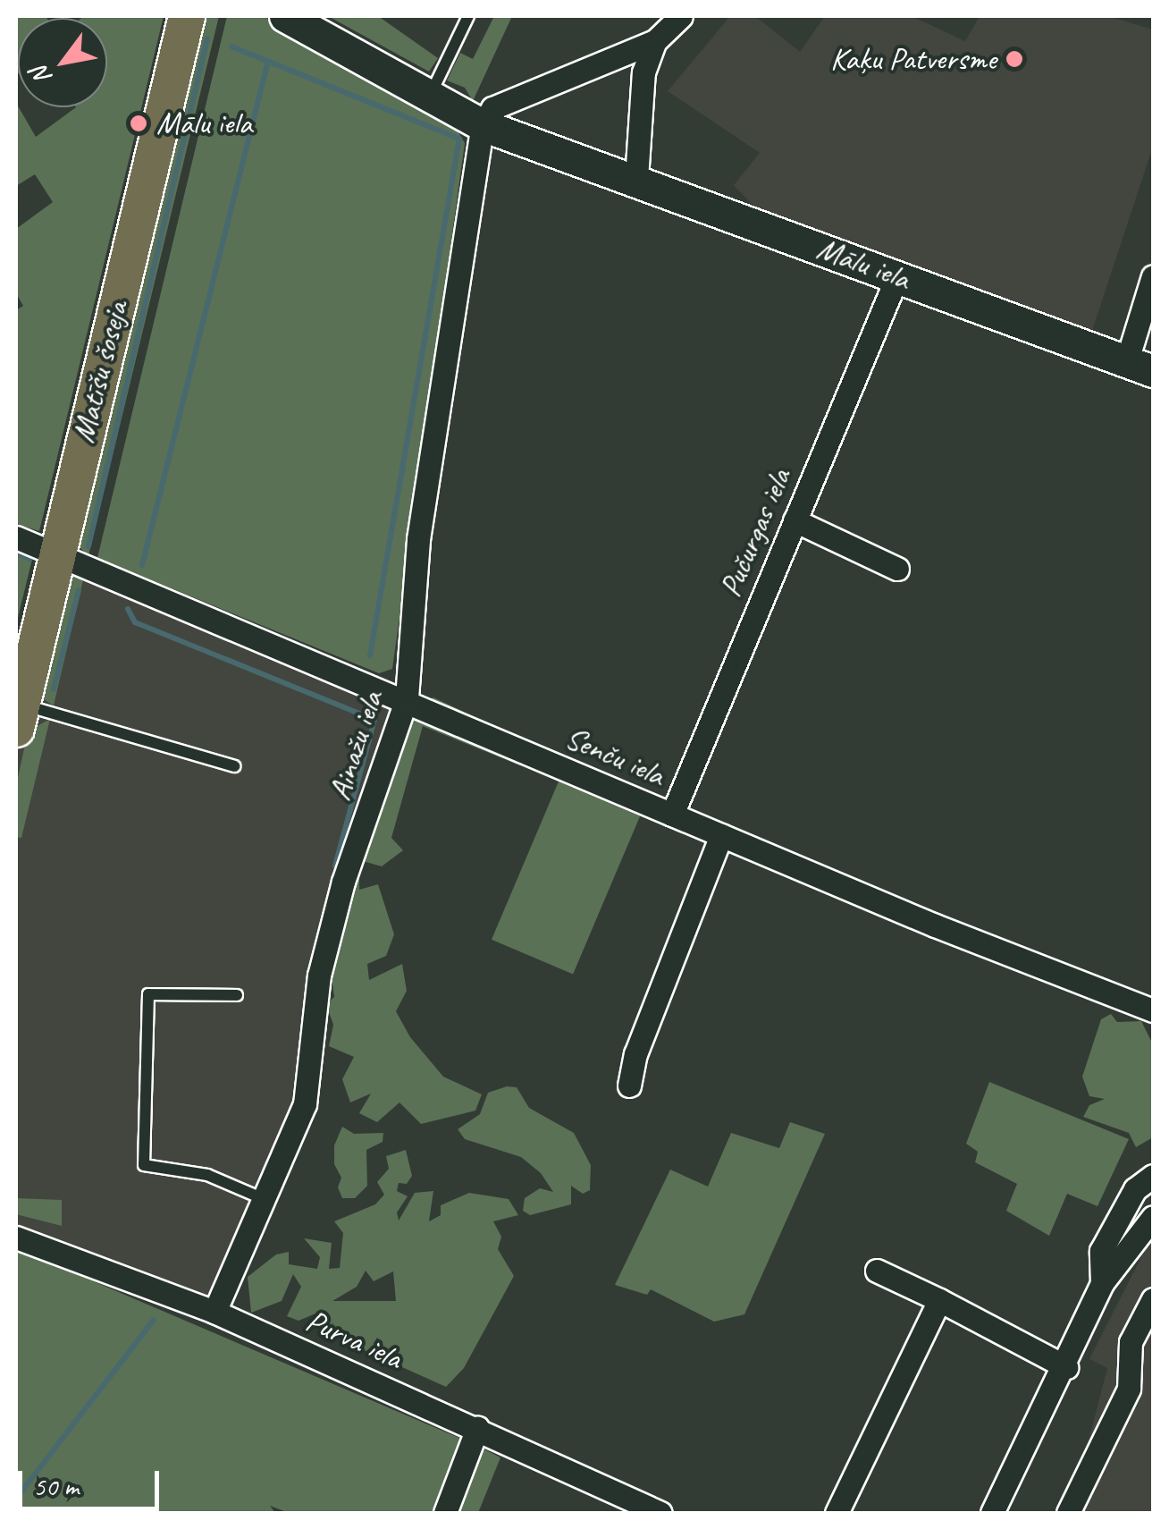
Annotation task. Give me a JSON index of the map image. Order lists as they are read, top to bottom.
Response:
{
  "streets": {
    "main road": ["Matīšu šoseja"],
    "street": [
      "Mālu iela",
      "Pučurgas iela",
      "Ainažu iela",
      "Senču iela",
      "Purva iela"
    ]
  },
  "crossings": [
    ["Mālu iela", "Pučurgas iela"],
    ["Mālu iela", "Ainažu iela"],
    ["Matīšu šoseja", "Senču iela"],
    ["Pučurgas iela", "Senču iela"],
    ["Ainažu iela", "Senču iela"],
    ["Ainažu iela", "Purva iela"]
  ],
  "places": ["Kaķu Patversme", "Mālu iela"],
  "scale_bar": "50 m",
  "north": "bottom left"
}
